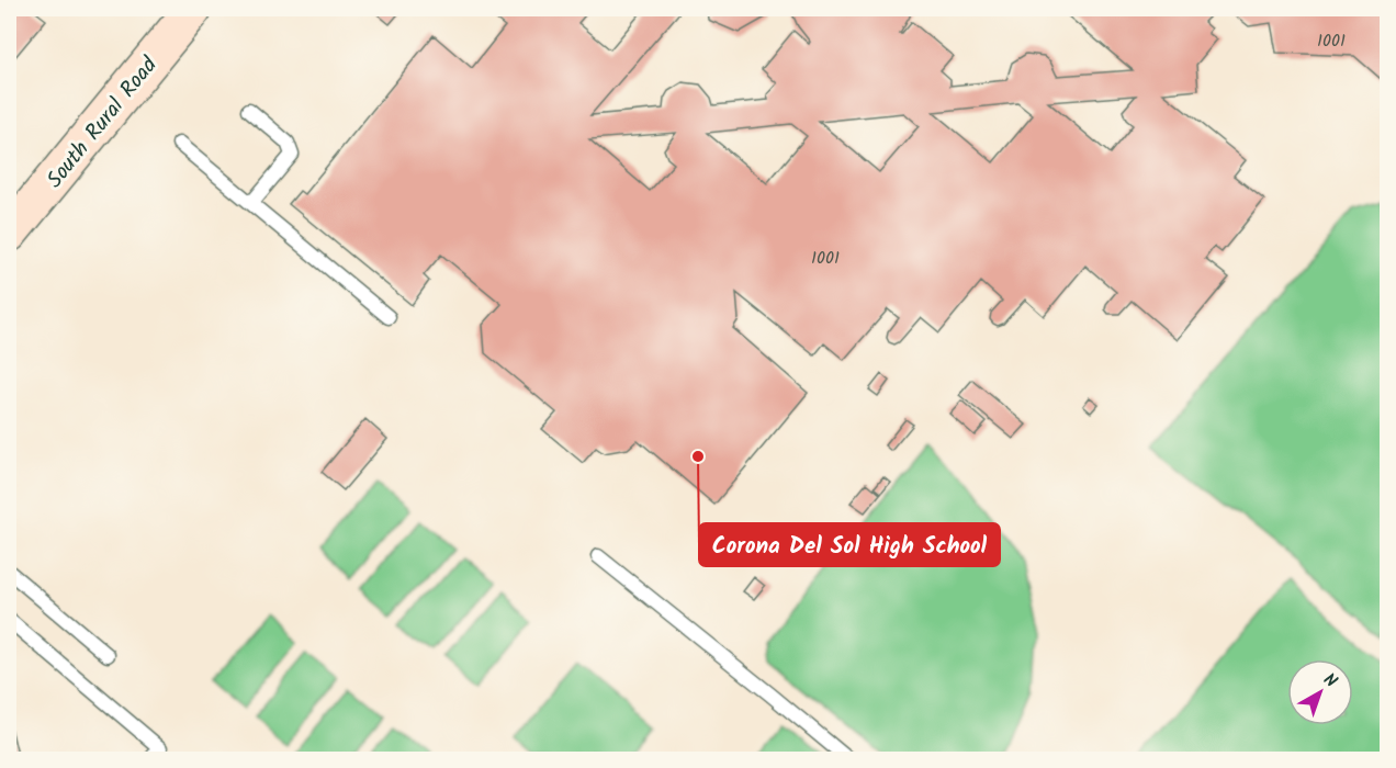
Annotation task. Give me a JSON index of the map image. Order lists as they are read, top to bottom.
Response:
{
  "streets": {
    "main road": ["South Rural Road"]
  },
  "places": ["Corona Del Sol High School"],
  "house_numbers": ["1001", "1001"],
  "north": "top right"
}
